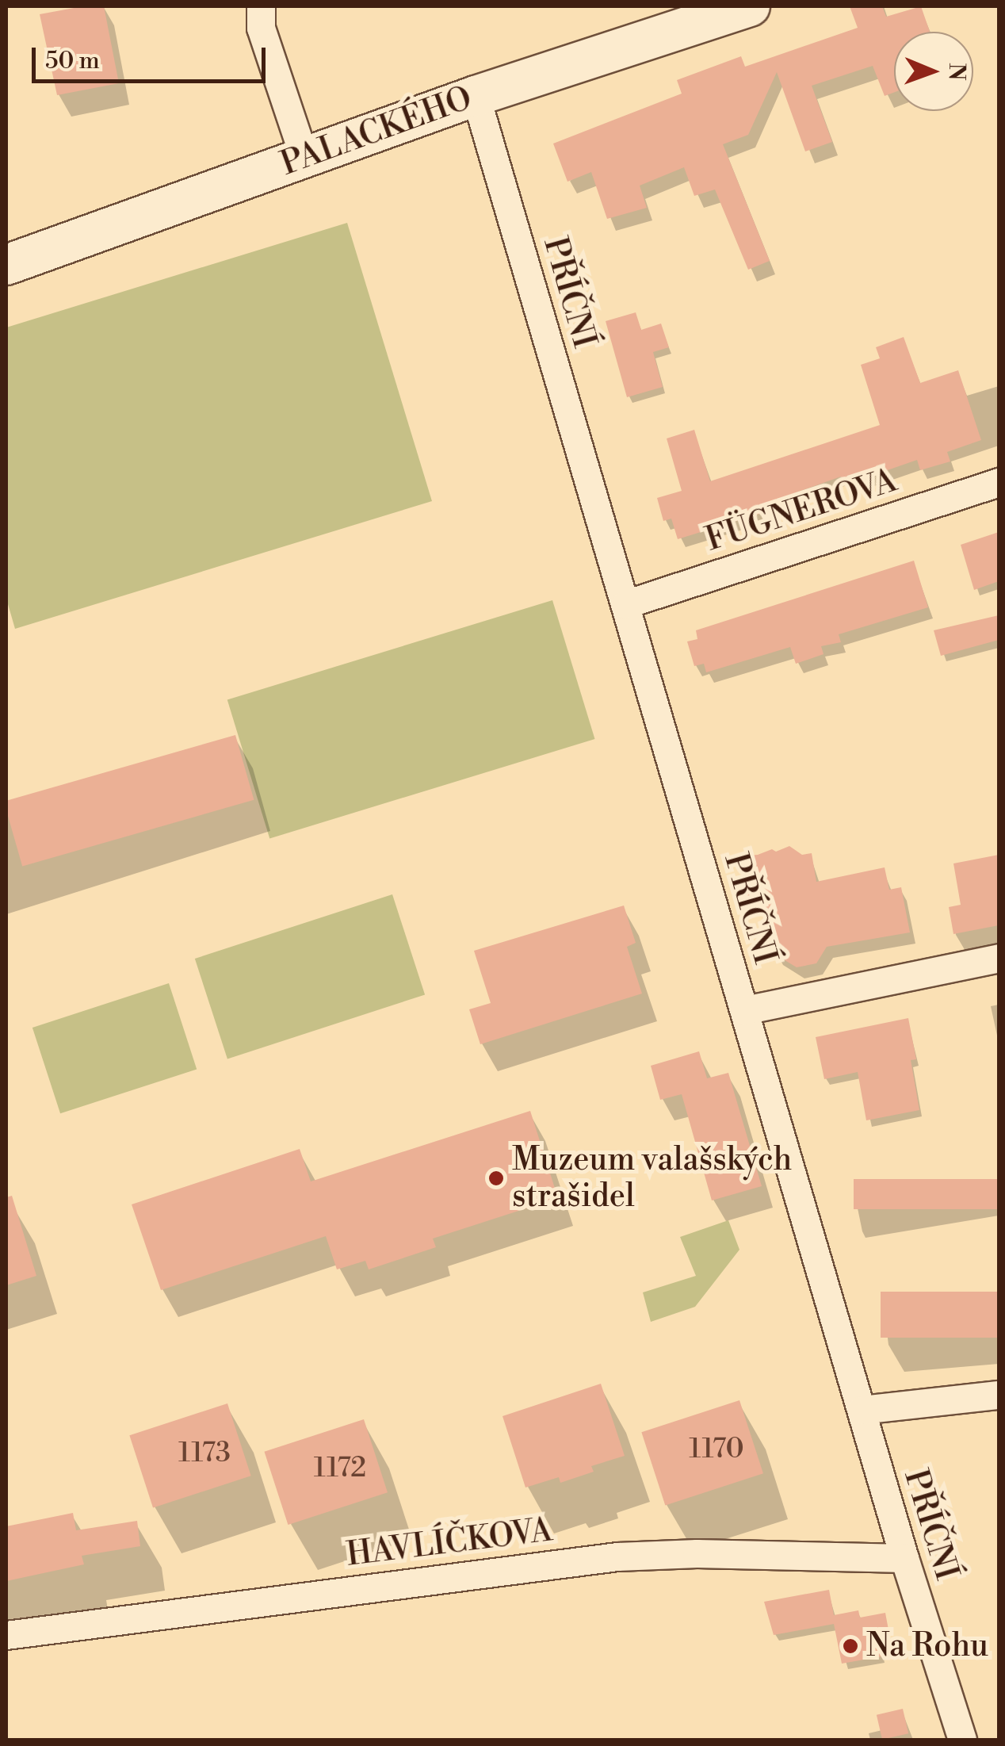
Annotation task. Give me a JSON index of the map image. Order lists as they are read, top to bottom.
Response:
{
  "streets": {
    "street": [
      "PALACKÉHO",
      "PŘÍČNÍ",
      "FÜGNEROVA",
      "HAVLÍČKOVA"
    ]
  },
  "crossings": [
    ["PALACKÉHO", "PŘÍČNÍ"],
    ["PŘÍČNÍ", "FÜGNEROVA"],
    ["PŘÍČNÍ", "HAVLÍČKOVA"]
  ],
  "places": ["Muzeum valašských strašidel", "Na Rohu"],
  "house_numbers": ["1170", "1173", "1172"],
  "scale_bar": "50 m",
  "north": "right"
}
